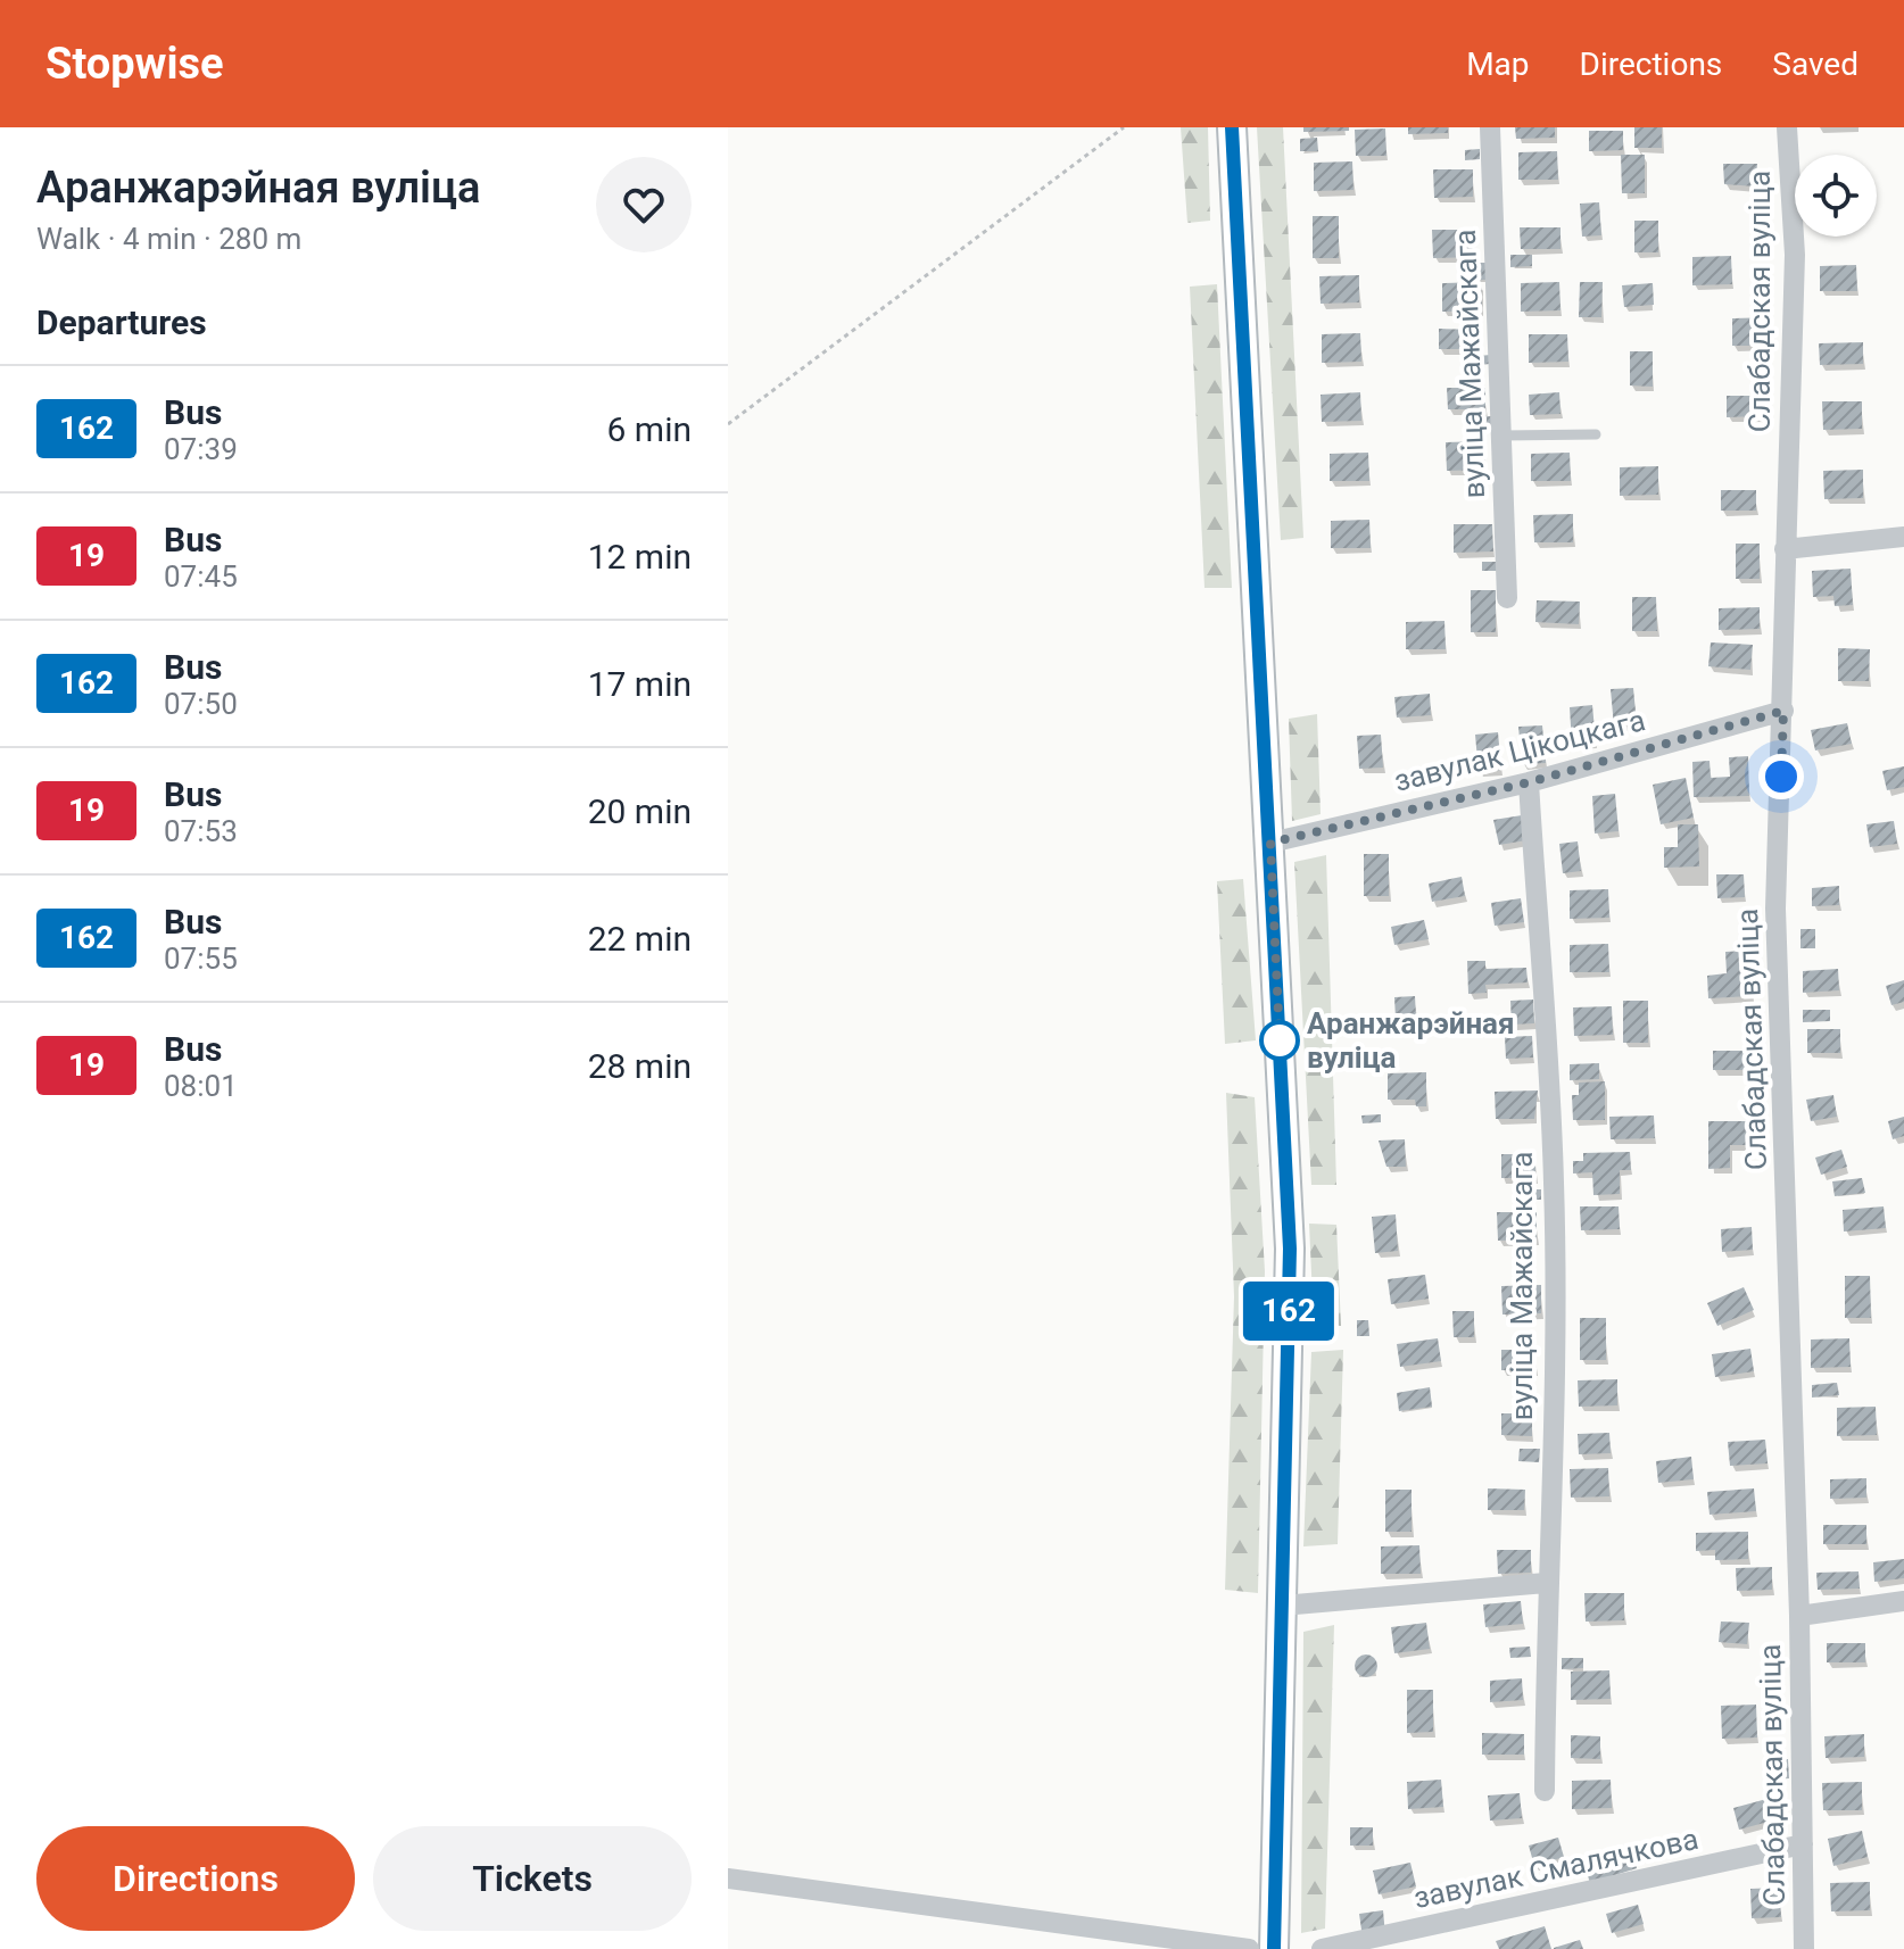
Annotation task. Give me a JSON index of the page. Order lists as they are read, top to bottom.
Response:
{
  "streets": {
    "street": [
      "Слабадская вуліца",
      "вуліца Мажайскага",
      "завулак Цікоцкага",
      "завулак Смалячкова"
    ]
  },
  "crossings": [
    ["Слабадская вуліца", "завулак Цікоцкага"],
    ["Слабадская вуліца", "завулак Смалячкова"],
    ["вуліца Мажайскага", "завулак Цікоцкага"]
  ],
  "places": ["Аранжарэйная вуліца"],
  "lines": ["bus line 162"],
  "page": {
    "header": "Stopwise",
    "nav": ["Map", "Directions", "Saved"],
    "heading": [
      ["Аранжарэйная вуліца", "Walk · 4 min · 280 m"],
      "Departures"
    ],
    "on_map": "162",
    "list": [
      {
        "mark": "162",
        "name": "Bus",
        "note": "07:39",
        "value": "6 min"
      },
      {
        "mark": "19",
        "name": "Bus",
        "note": "07:45",
        "value": "12 min"
      },
      {
        "mark": "162",
        "name": "Bus",
        "note": "07:50",
        "value": "17 min"
      },
      {
        "mark": "19",
        "name": "Bus",
        "note": "07:53",
        "value": "20 min"
      },
      {
        "mark": "162",
        "name": "Bus",
        "note": "07:55",
        "value": "22 min"
      },
      {
        "mark": "19",
        "name": "Bus",
        "note": "08:01",
        "value": "28 min"
      }
    ],
    "buttons": ["Directions", "Tickets"]
  }
}
